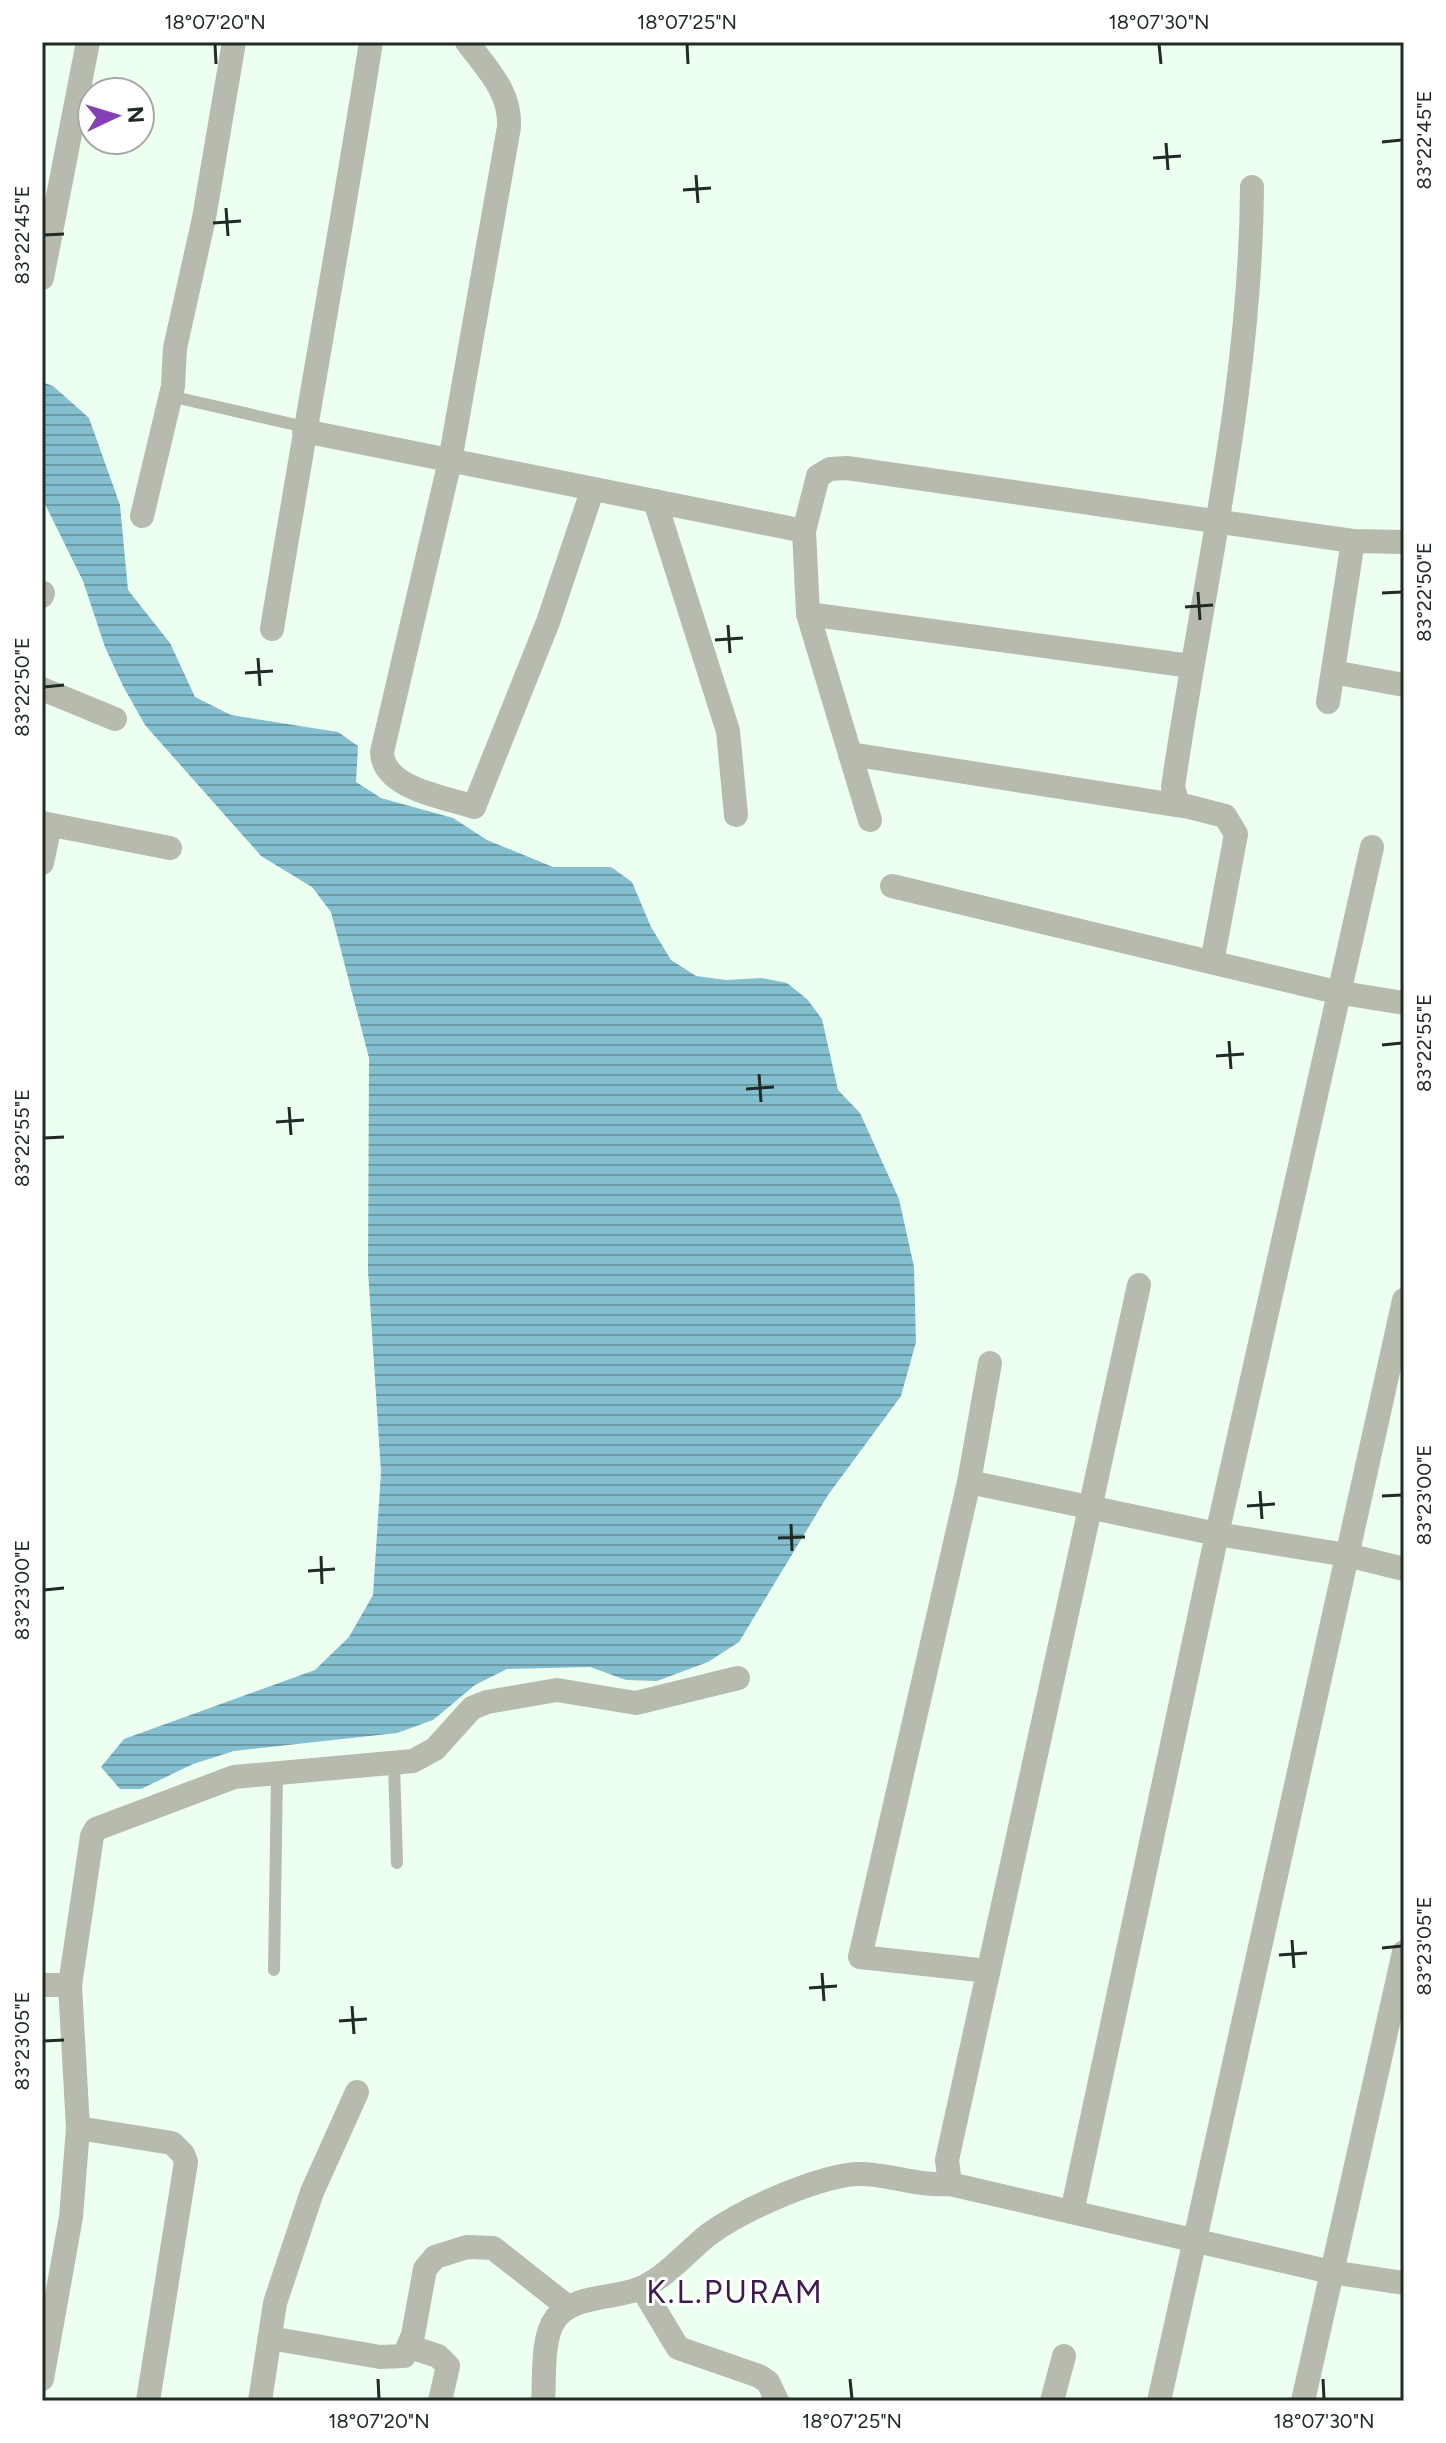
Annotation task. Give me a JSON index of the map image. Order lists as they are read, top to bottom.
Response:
{
  "districts": ["K.L.PURAM"],
  "north": "right",
  "coordinates": [
    "18°07'20\"N",
    "18°07'25\"N",
    "18°07'30\"N",
    "83°22'45\"E",
    "83°22'50\"E",
    "83°22'55\"E",
    "83°23'00\"E",
    "83°23'05\"E"
  ]
}
